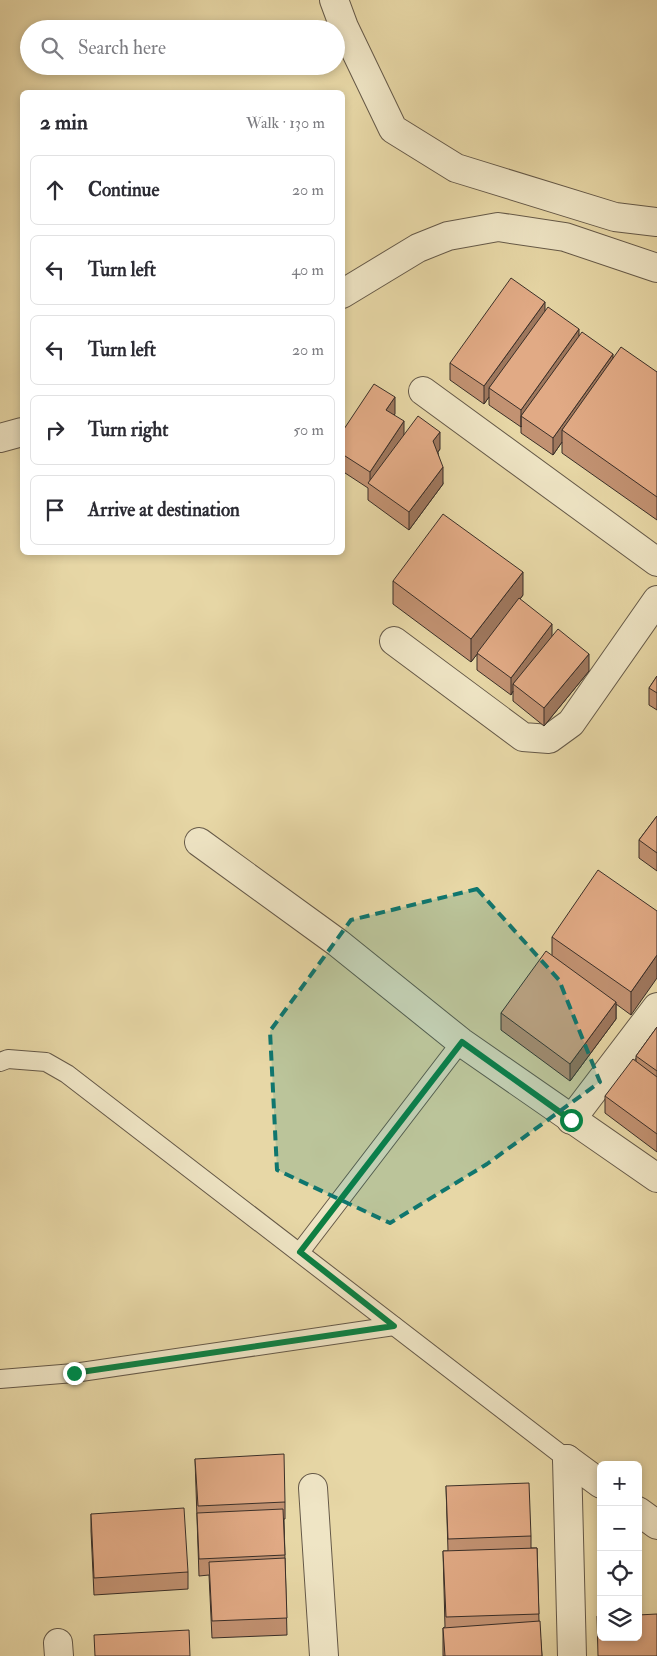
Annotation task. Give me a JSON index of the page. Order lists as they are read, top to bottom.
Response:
{
  "page": {
    "search": "Search here",
    "heading": ["2 min", "Walk · 130 m"],
    "list": [
      ["Continue", "20 m"],
      ["Turn left", "40 m"],
      ["Turn left", "20 m"],
      ["Turn right", "50 m"],
      "Arrive at destination"
    ],
    "map_buttons": ["+", "−"]
  }
}
